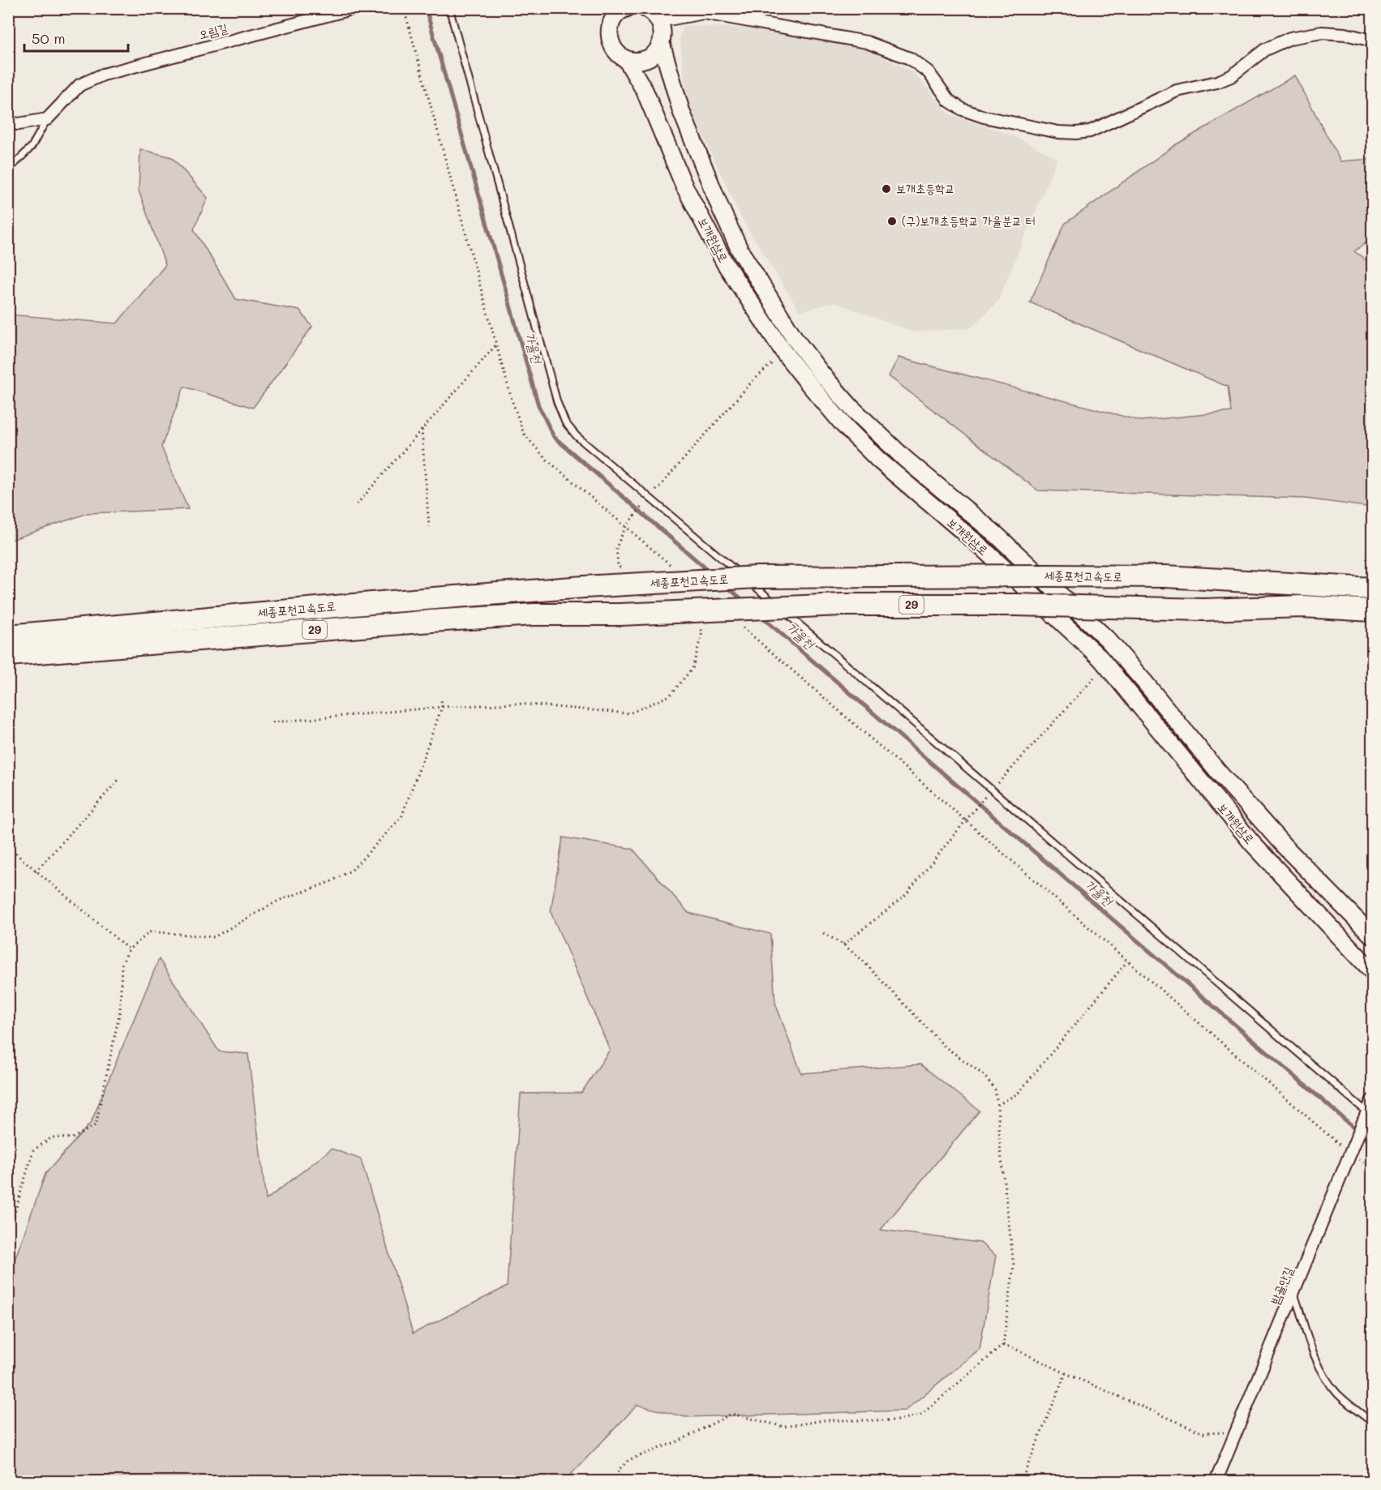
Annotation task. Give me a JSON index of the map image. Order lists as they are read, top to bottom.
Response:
{
  "streets": {
    "highway": ["세종포천고속도로", "29"],
    "main road": ["보개원삼로"],
    "street": ["오림길", "밤골안길"]
  },
  "water": ["가율천"],
  "places": ["보개초등학교", "(구)보개초등학교 가율분교 터"],
  "scale_bar": "50 m"
}
